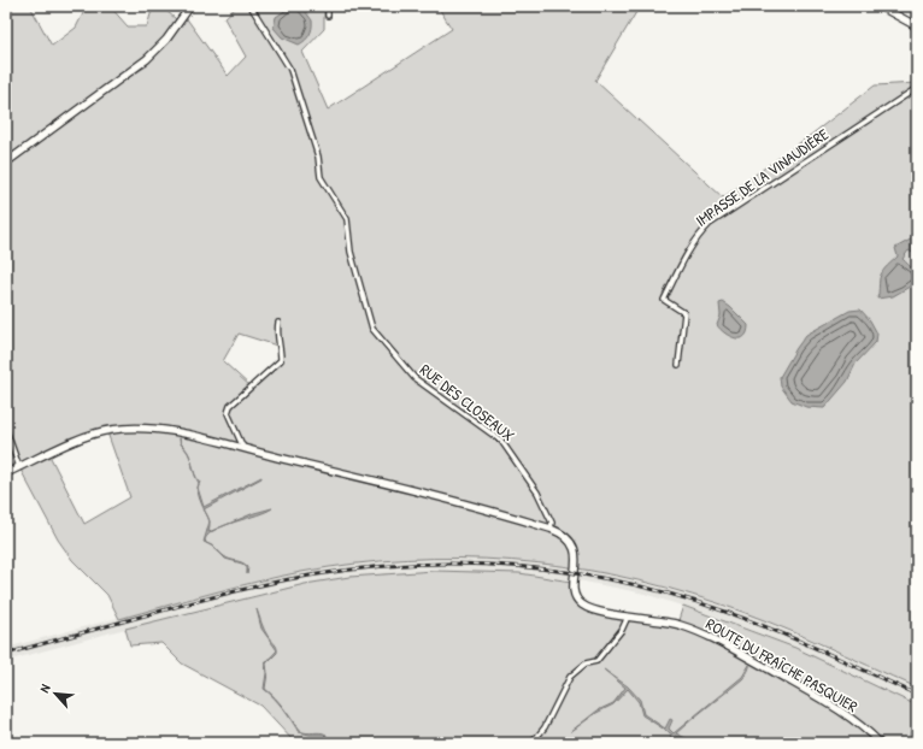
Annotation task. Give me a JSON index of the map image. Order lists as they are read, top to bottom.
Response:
{
  "streets": {
    "main road": ["ROUTE DU FRAÎCHE PASQUIER"],
    "street": ["IMPASSE DE LA VINAUDIÈRE", "RUE DES CLOSEAUX"]
  },
  "crossings": [
    ["RUE DES CLOSEAUX", "ROUTE DU FRAÎCHE PASQUIER"]
  ],
  "north": "top left"
}
